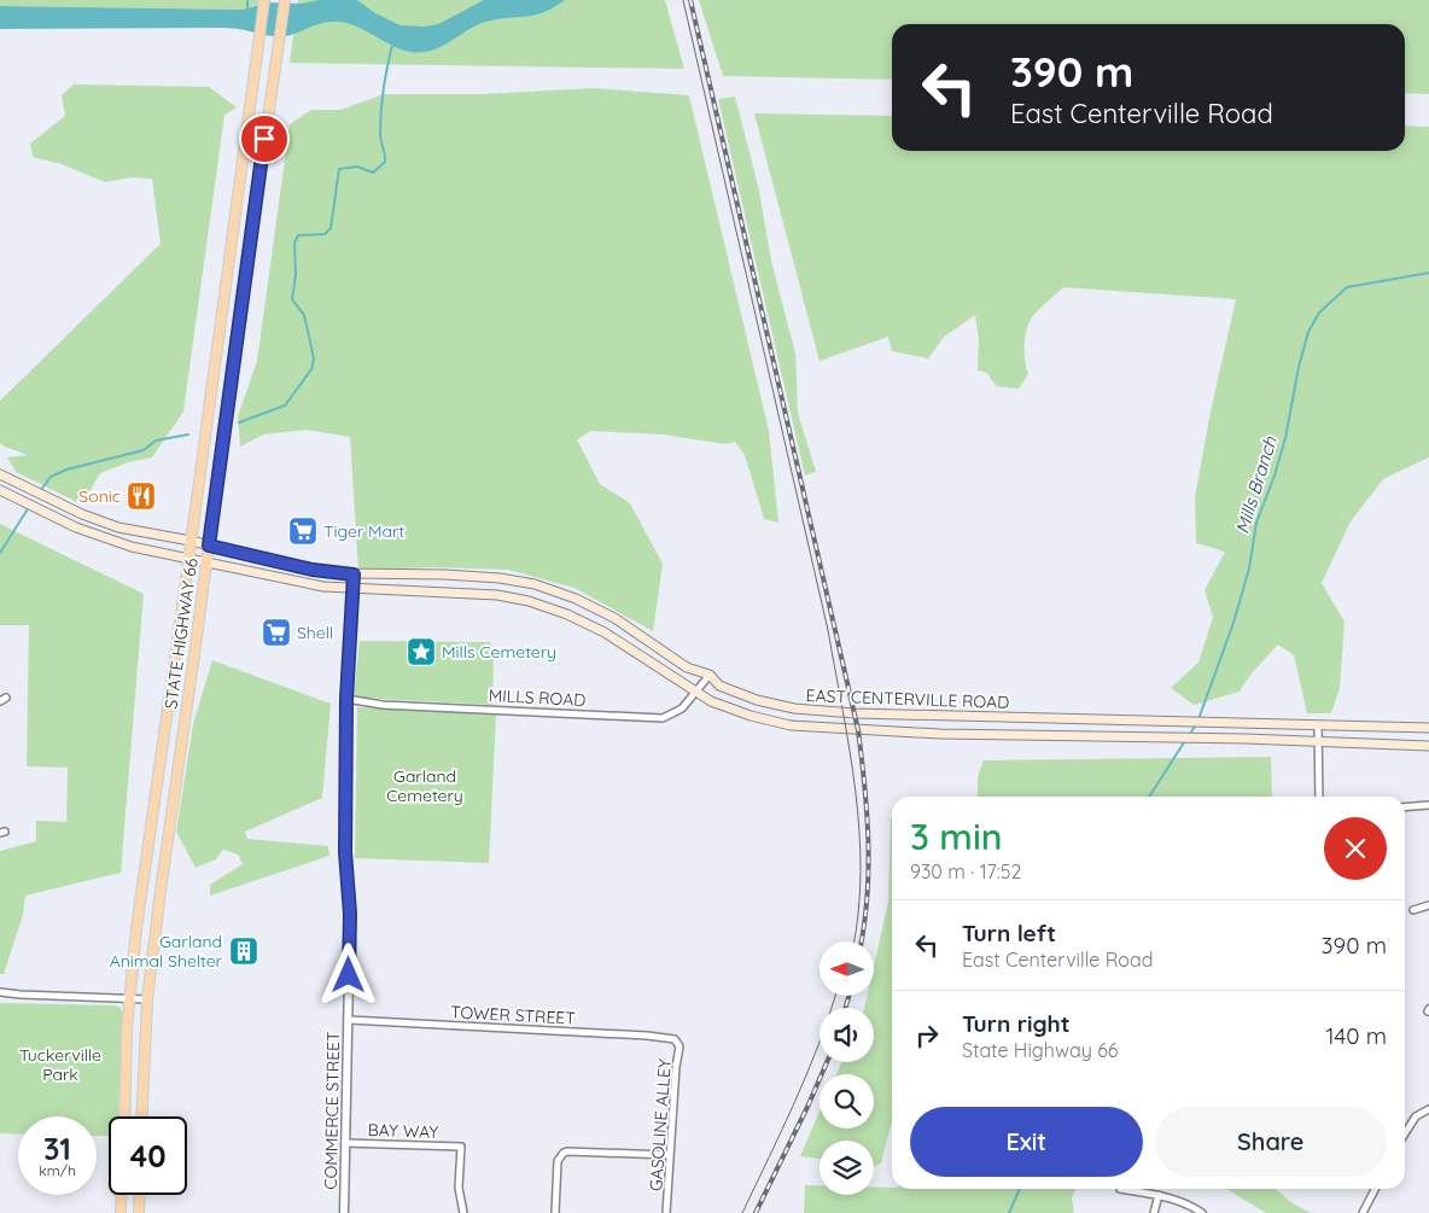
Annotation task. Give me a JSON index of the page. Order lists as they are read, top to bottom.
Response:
{
  "streets": {
    "main road": ["STATE HIGHWAY 66", "EAST CENTERVILLE ROAD"],
    "street": [
      "MILLS ROAD",
      "TOWER STREET",
      "COMMERCE STREET",
      "GASOLINE ALLEY",
      "BAY WAY"
    ]
  },
  "crossings": [
    ["STATE HIGHWAY 66", "EAST CENTERVILLE ROAD"],
    ["MILLS ROAD", "EAST CENTERVILLE ROAD"],
    ["MILLS ROAD", "COMMERCE STREET"],
    ["EAST CENTERVILLE ROAD", "COMMERCE STREET"],
    ["TOWER STREET", "COMMERCE STREET"],
    ["TOWER STREET", "GASOLINE ALLEY"],
    ["COMMERCE STREET", "BAY WAY"]
  ],
  "water": ["Mills Branch"],
  "parks": ["Garland Cemetery", "Tuckerville Park"],
  "places": {
    "restaurant": ["Sonic"],
    "supermarket": ["Tiger Mart", "Shell"],
    "place": ["Mills Cemetery"],
    "building": ["Garland Animal Shelter"]
  },
  "north": "left",
  "page": {
    "turn": ["390 m", "East Centerville Road"],
    "heading": ["3 min", "930 m · 17:52"],
    "list": [
      {
        "name": "Turn left",
        "note": "East Centerville Road",
        "value": "390 m"
      },
      {
        "name": "Turn right",
        "note": "State Highway 66",
        "value": "140 m"
      }
    ],
    "buttons": ["Exit", "Share"],
    "speed": "31 km/h",
    "limit": "40"
  }
}
